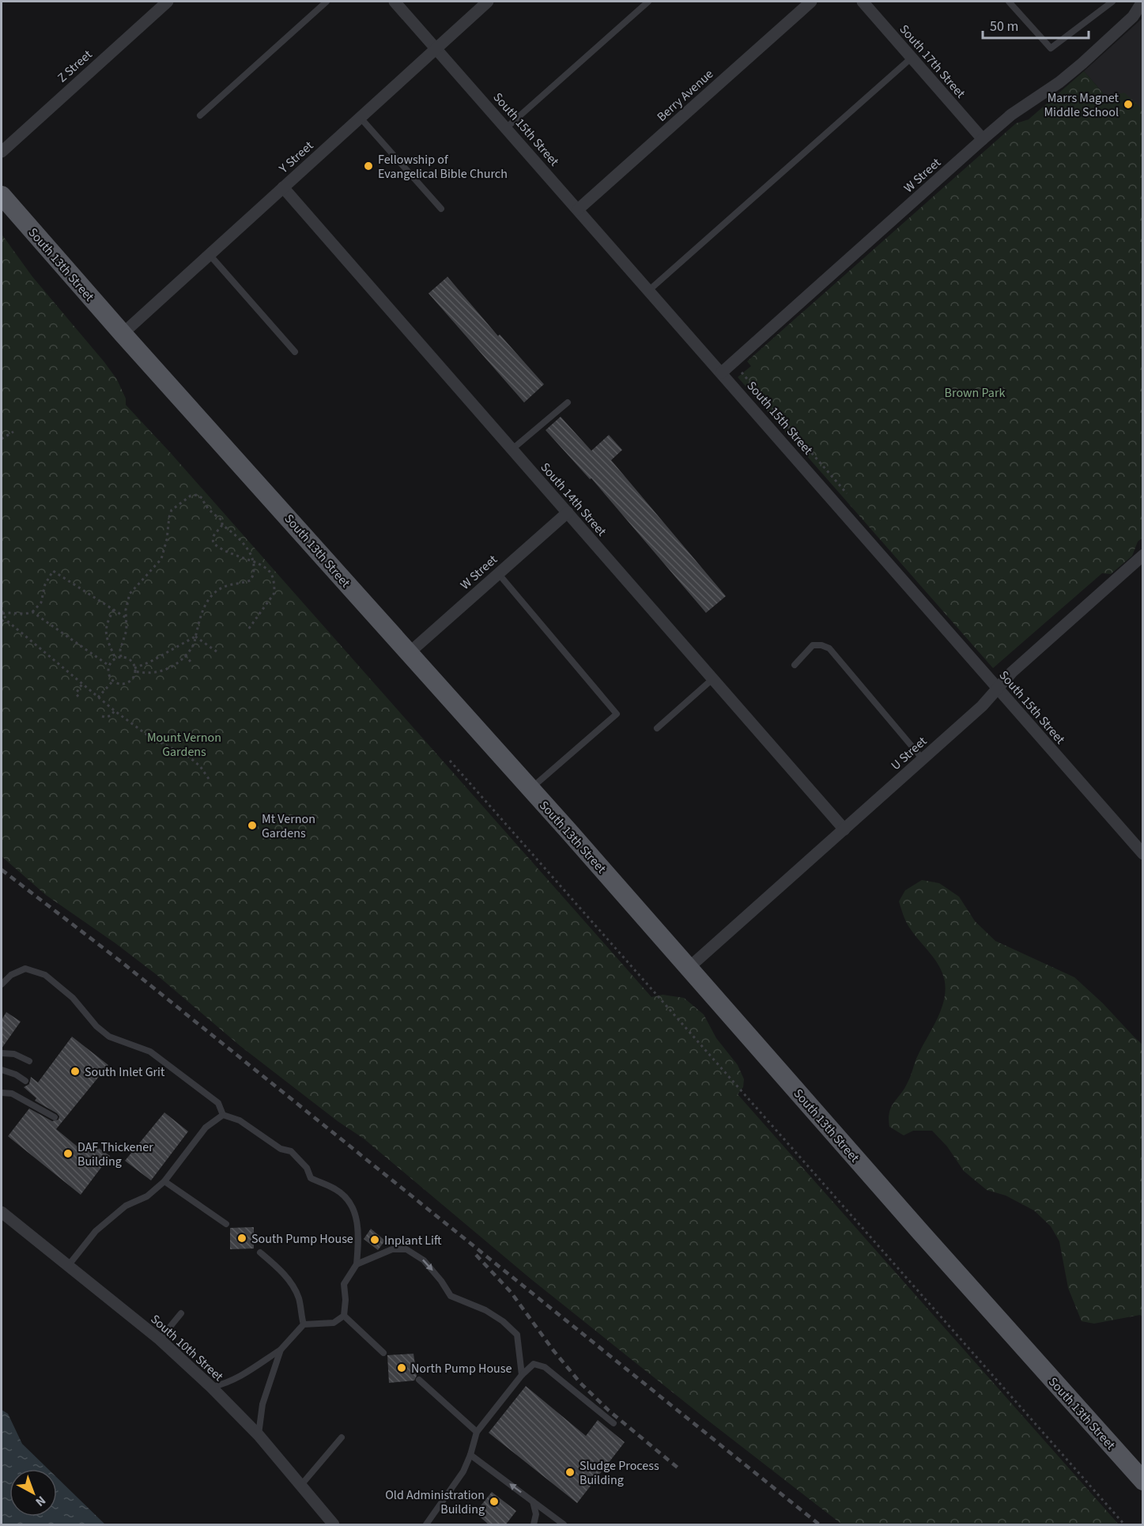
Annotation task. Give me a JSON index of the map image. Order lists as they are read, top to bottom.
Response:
{
  "streets": {
    "main road": ["South 13th Street"],
    "street": [
      "South 17th Street",
      "Z Street",
      "Berry Avenue",
      "South 15th Street",
      "Y Street",
      "W Street",
      "South 14th Street",
      "U Street",
      "South 10th Street"
    ]
  },
  "crossings": [
    ["South 17th Street", "W Street"],
    ["Berry Avenue", "South 15th Street"],
    ["South 15th Street", "Y Street"],
    ["South 15th Street", "W Street"],
    ["South 15th Street", "U Street"],
    ["Y Street", "South 13th Street"],
    ["Y Street", "South 14th Street"],
    ["W Street", "South 13th Street"],
    ["W Street", "South 14th Street"],
    ["South 13th Street", "U Street"],
    ["South 14th Street", "U Street"]
  ],
  "parks": ["Brown Park", "Mount Vernon Gardens"],
  "places": [
    "Marrs Magnet Middle School",
    "Fellowship of Evangelical Bible Church",
    "Mt Vernon Gardens",
    "South Inlet Grit",
    "DAF Thickener Building",
    "South Pump House",
    "Inplant Lift",
    "North Pump House",
    "Sludge Process Building",
    "Old Administration Building"
  ],
  "scale_bar": "50 m",
  "north": "bottom right"
}
